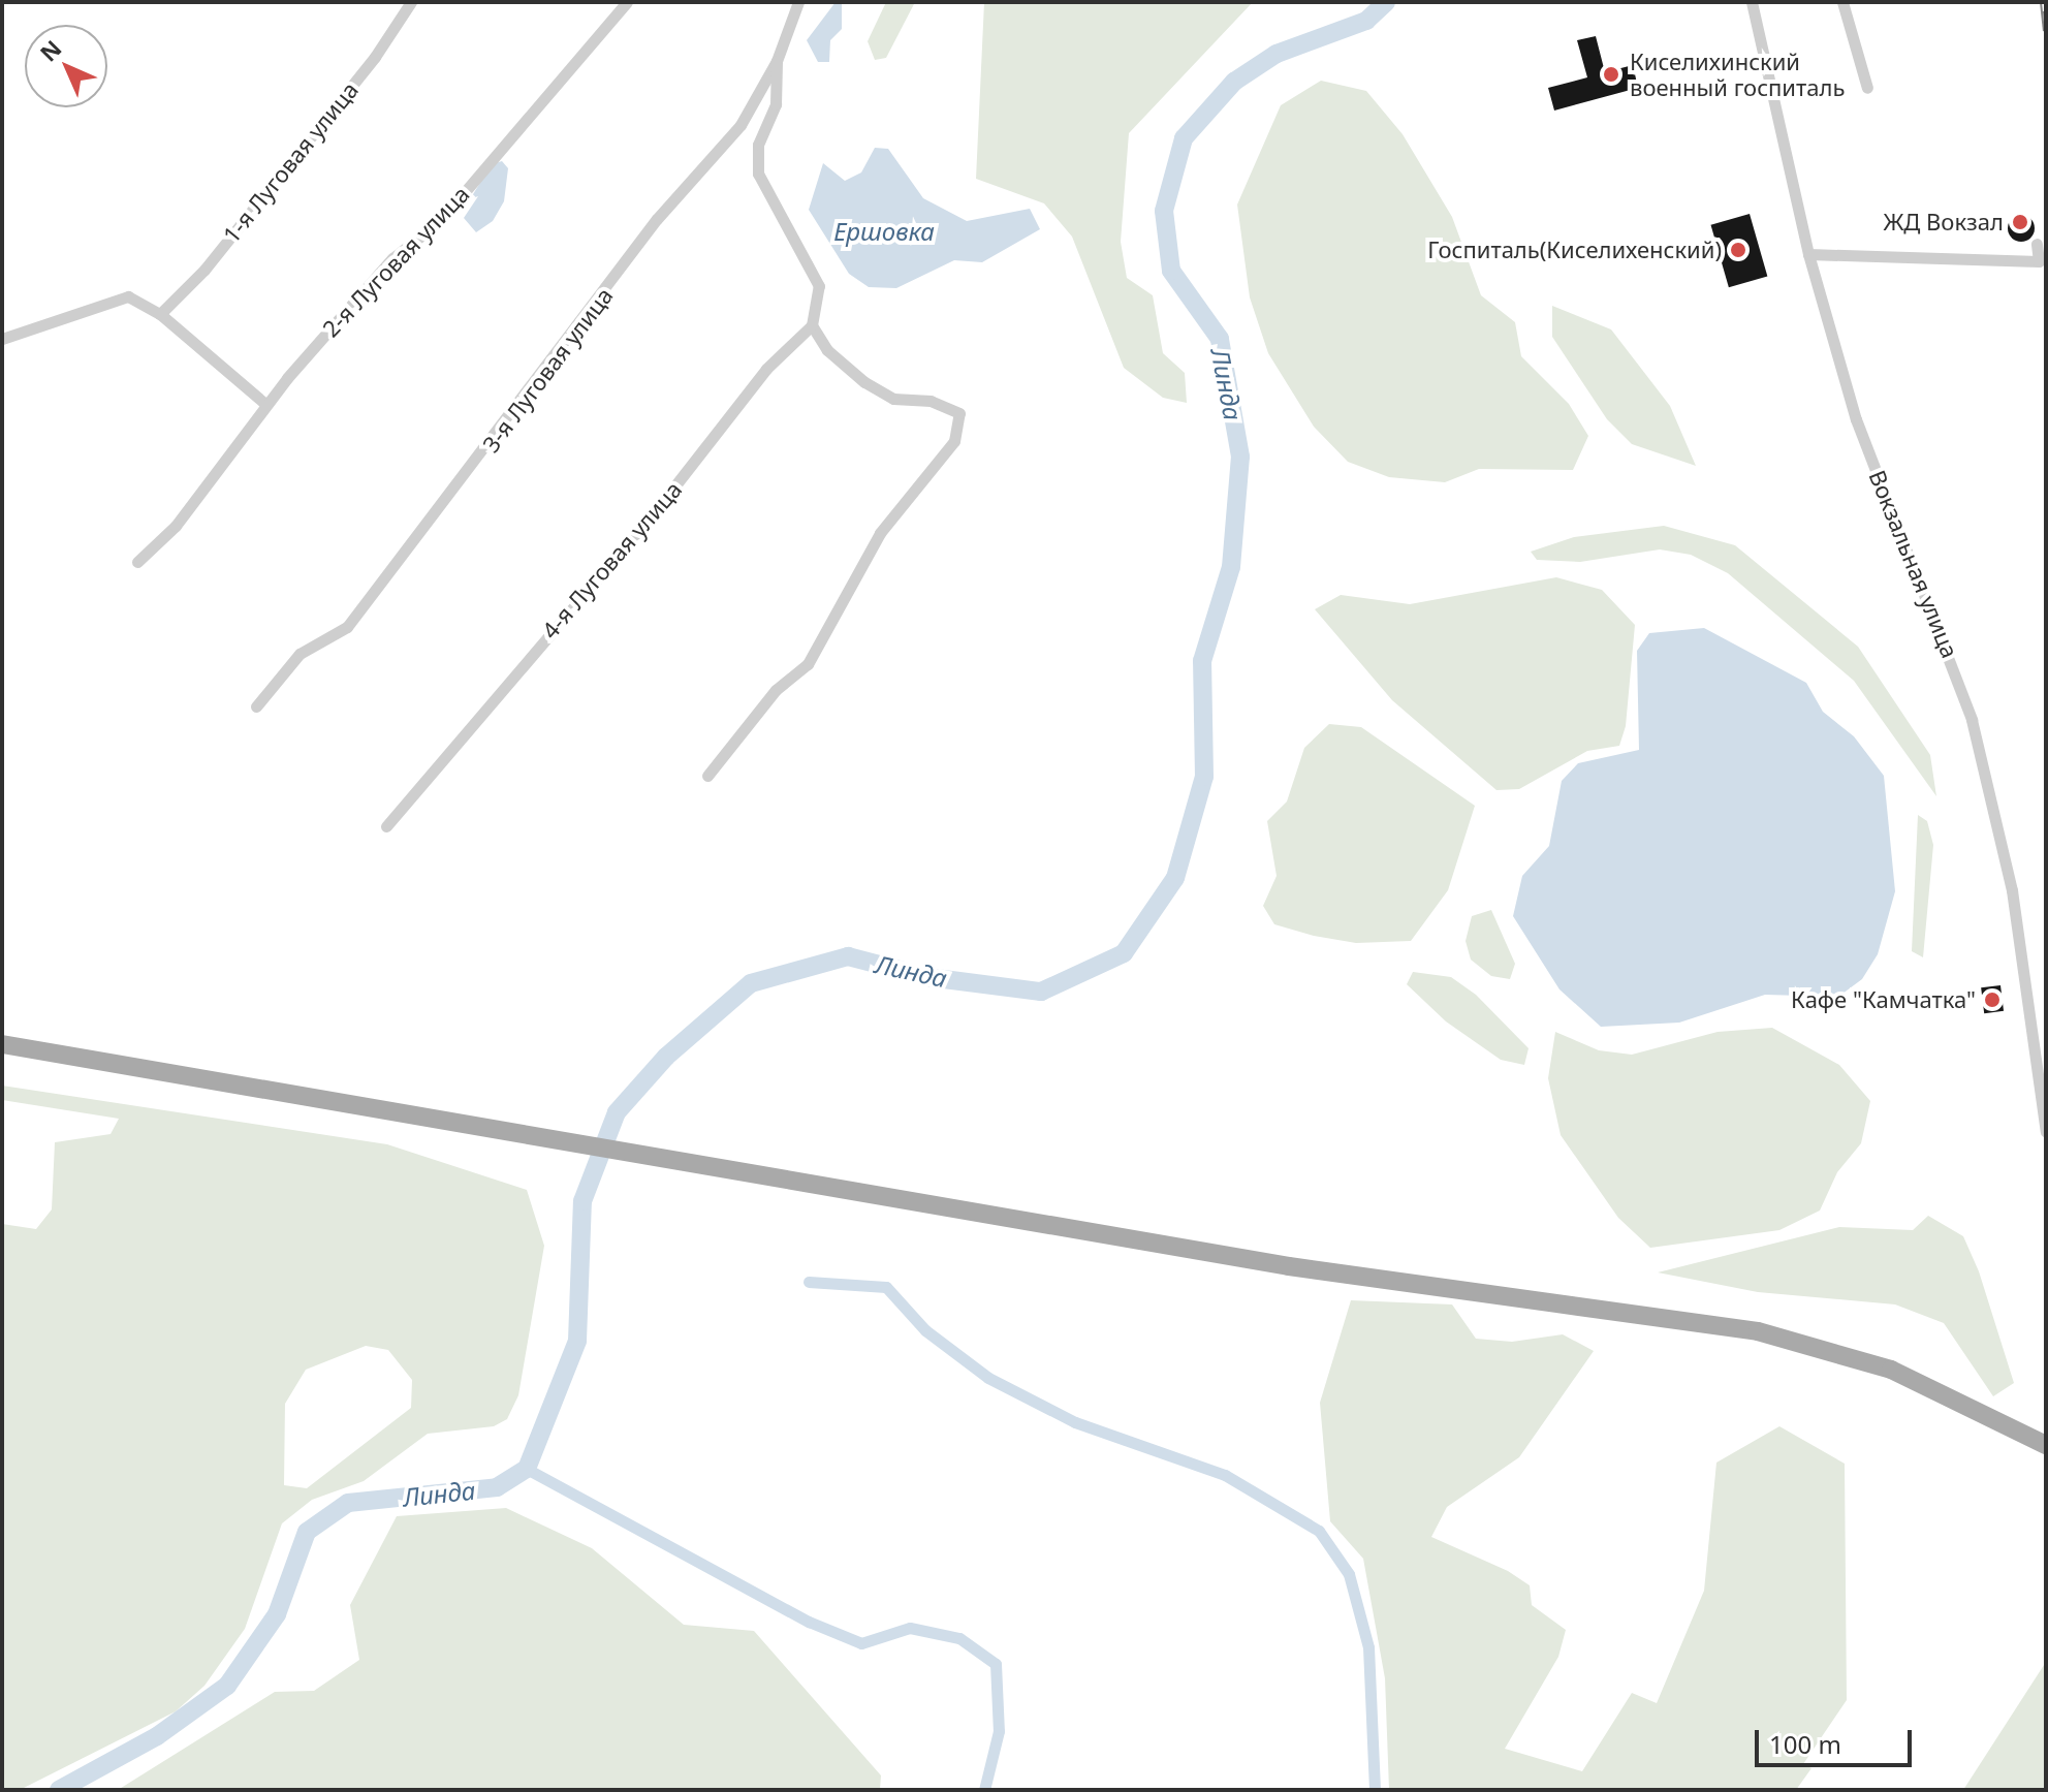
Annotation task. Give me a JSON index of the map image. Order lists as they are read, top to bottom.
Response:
{
  "streets": {
    "street": [
      "1-я Луговая улица",
      "2-я Луговая улица",
      "3-я Луговая улица",
      "4-я Луговая улица",
      "Вокзальная улица"
    ]
  },
  "water": ["Ершовка", "Линда"],
  "places": [
    "Киселихинский военный госпиталь",
    "ЖД Вокзал",
    "Госпиталь(Киселихенский)",
    "Кафе \"Камчатка\""
  ],
  "scale_bar": "100 m",
  "north": "top left"
}
